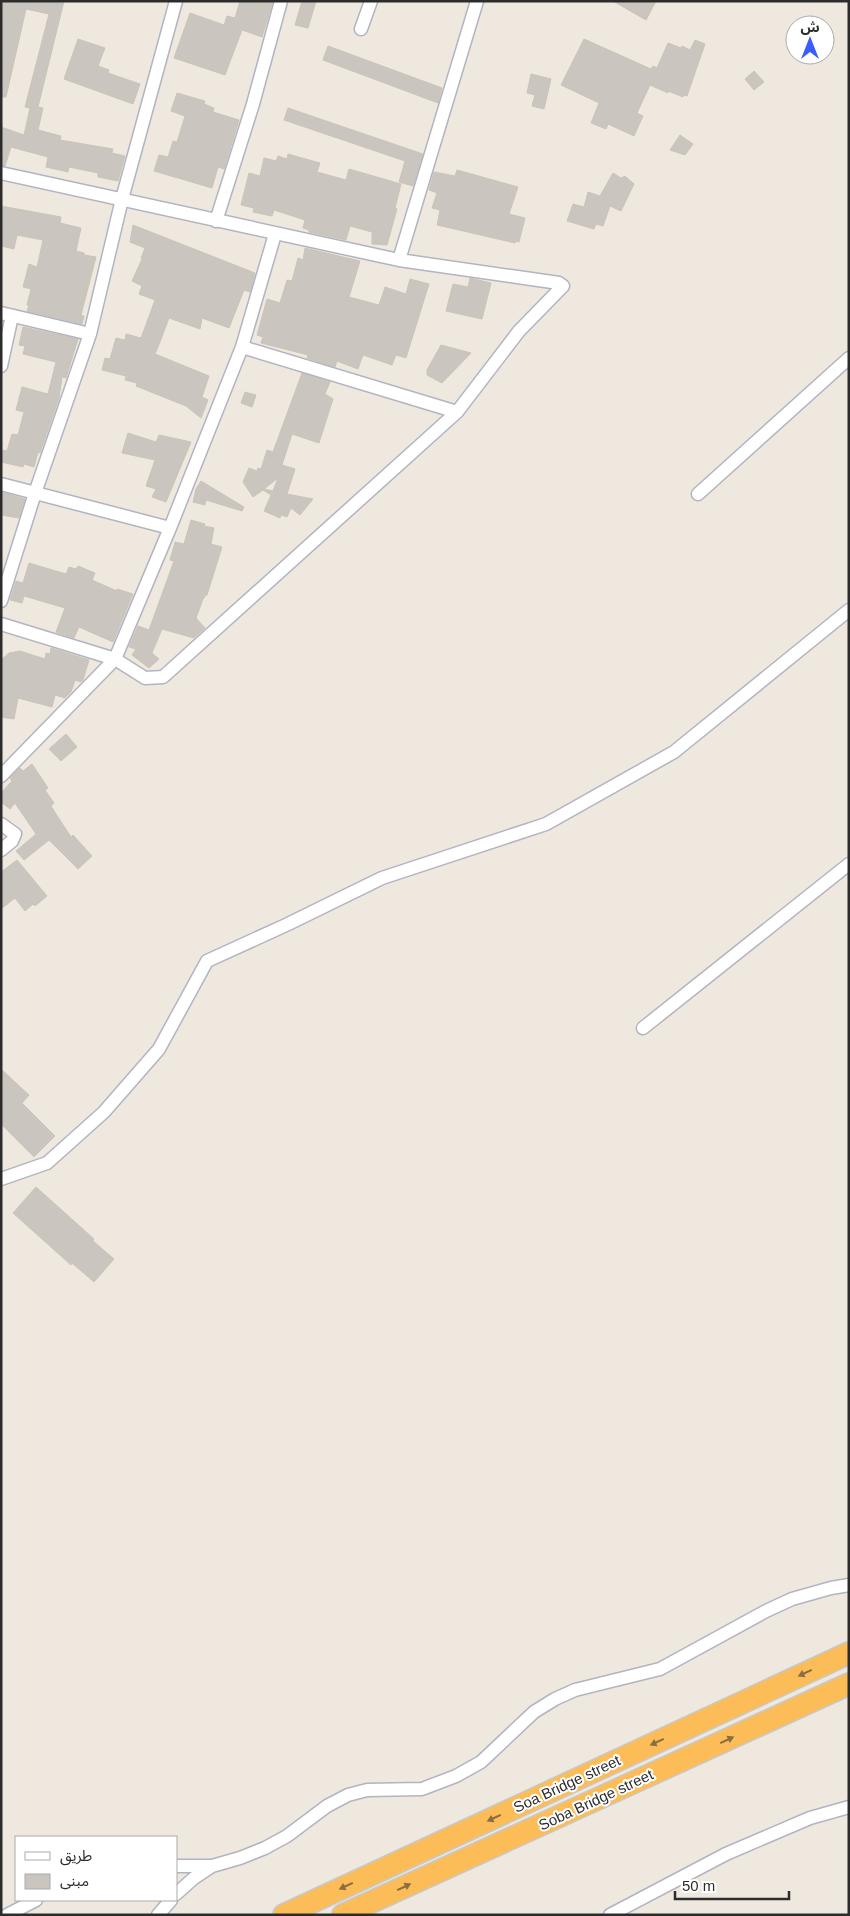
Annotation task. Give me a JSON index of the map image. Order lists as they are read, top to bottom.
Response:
{
  "streets": {
    "highway": ["Soa Bridge street", "Soba Bridge street"]
  },
  "one_way": ["Soa Bridge street", "Soba Bridge street"],
  "legend": ["طريق", "مبنى"],
  "scale_bar": "50 m",
  "north": "top"
}
